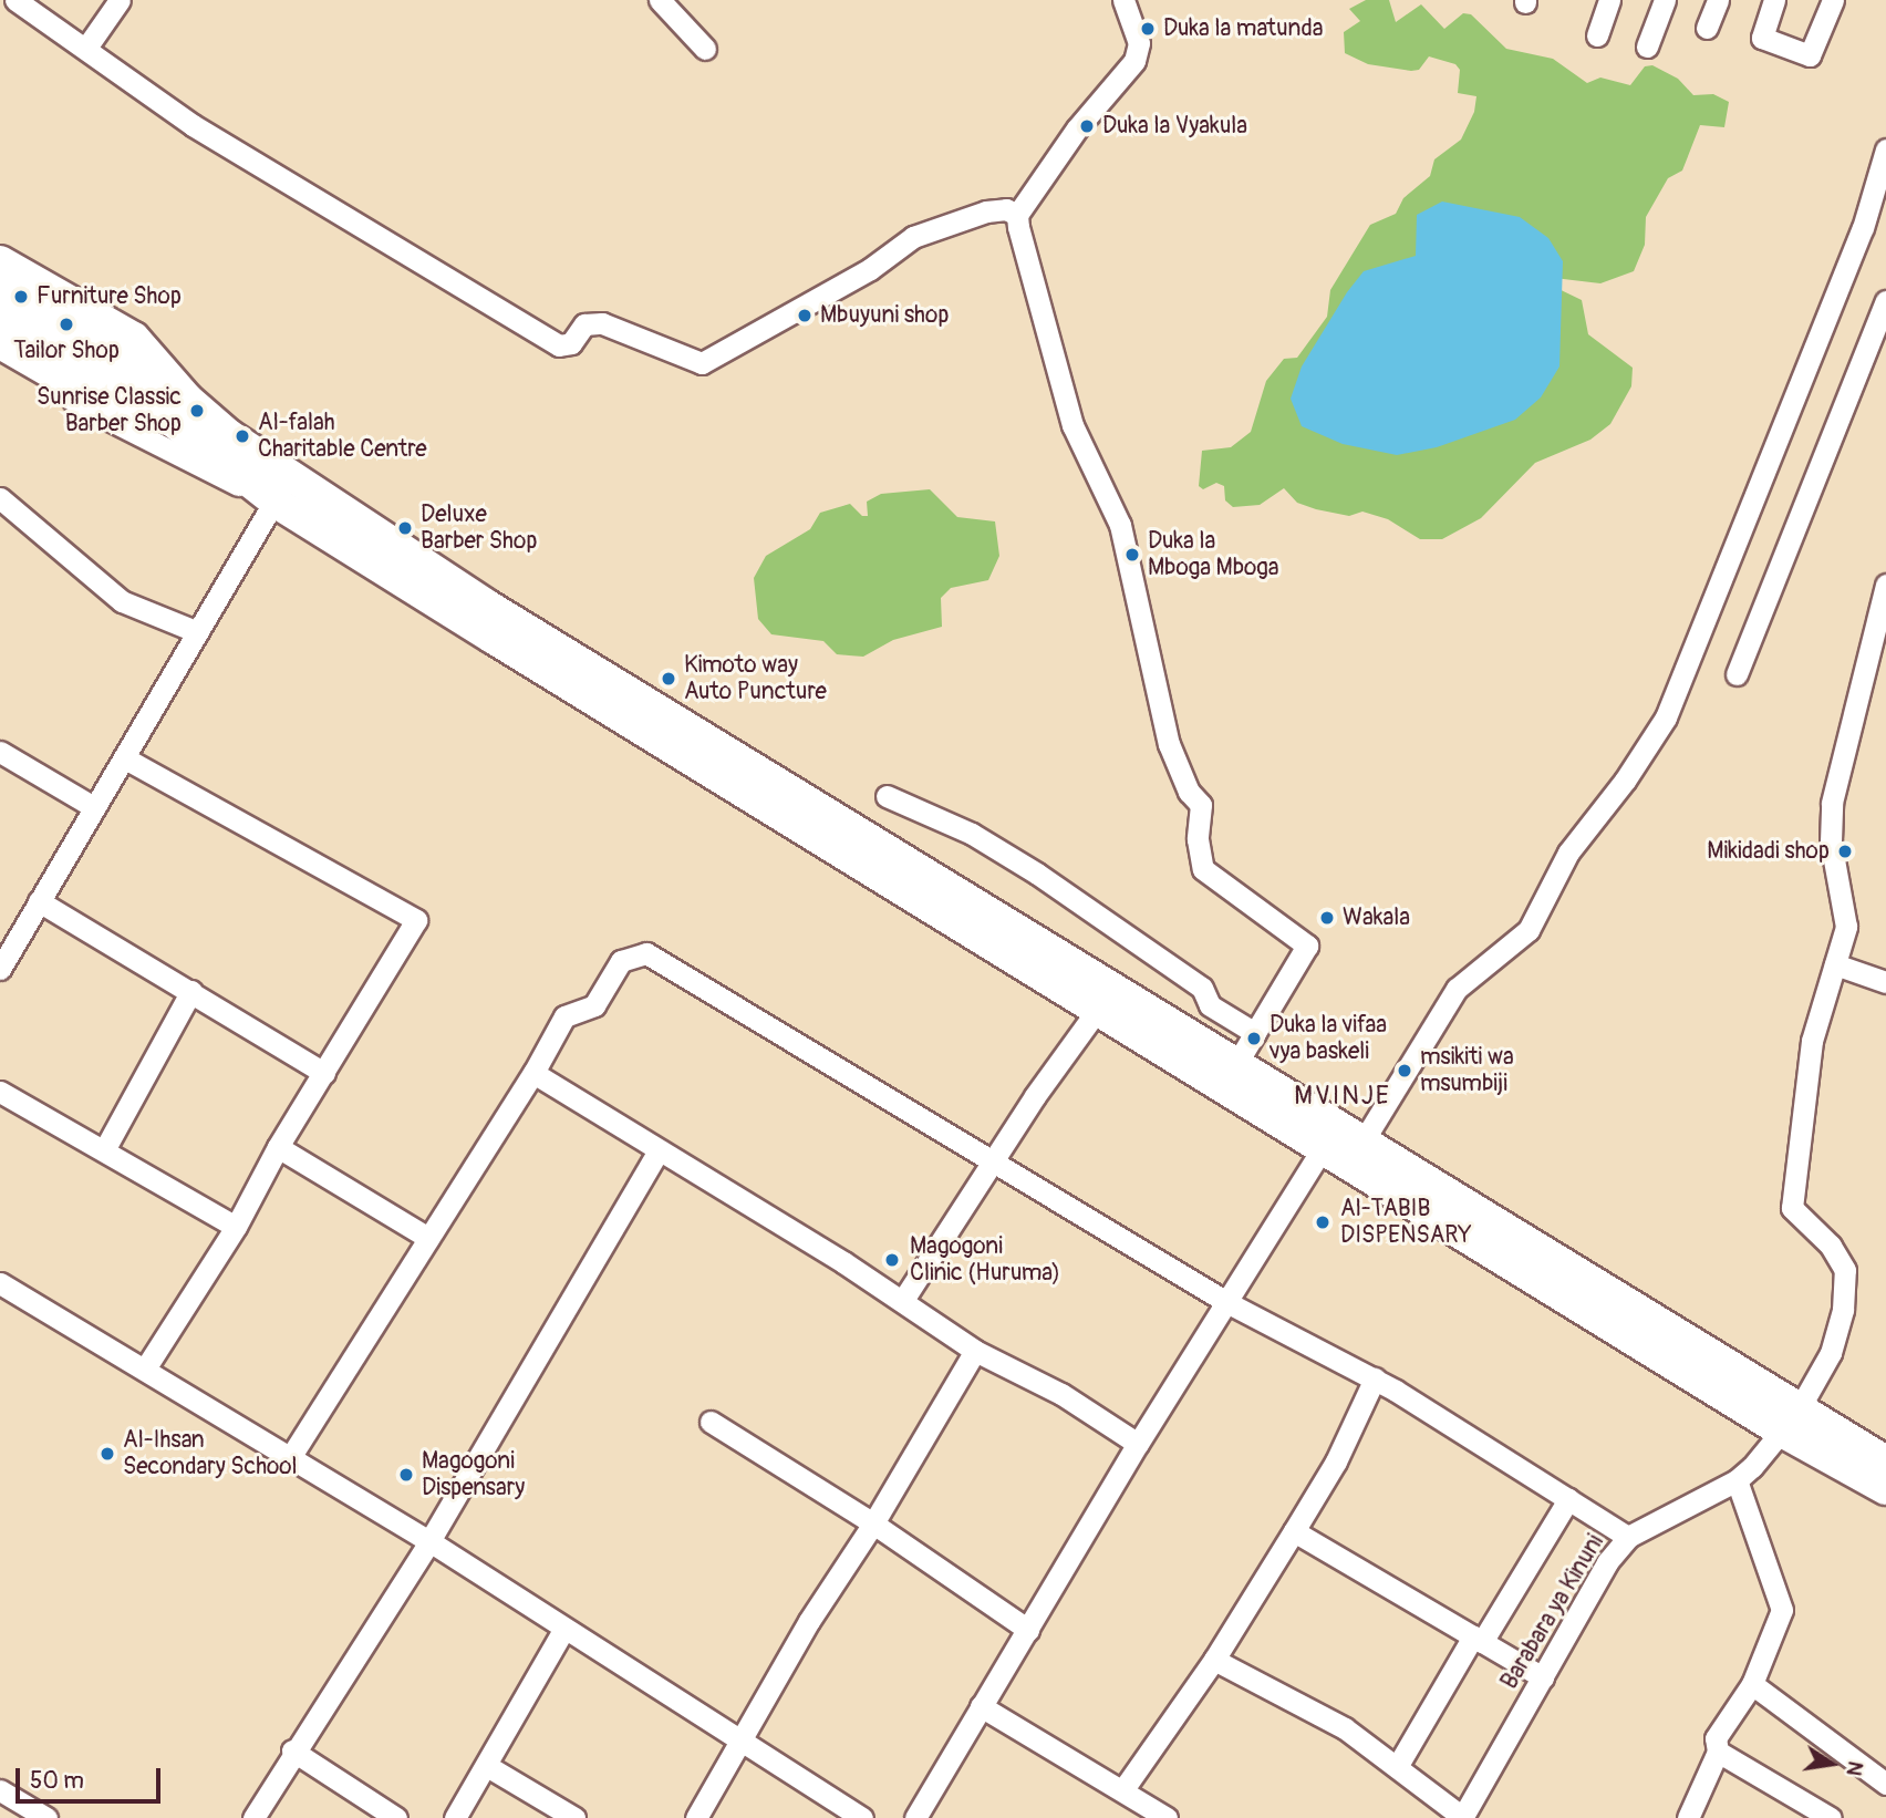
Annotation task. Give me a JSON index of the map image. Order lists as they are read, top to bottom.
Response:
{
  "streets": {
    "street": ["Barabara ya Kinuni"]
  },
  "districts": ["MVINJE"],
  "places": [
    "Duka la matunda",
    "Duka la Vyakula",
    "Furniture Shop",
    "Mbuyuni shop",
    "Tailor Shop",
    "Sunrise Classic Barber Shop",
    "Al-falah Charitable Centre",
    "Deluxe Barber Shop",
    "Duka la Mboga Mboga",
    "Kimoto way Auto Puncture",
    "Mikidadi shop",
    "Wakala",
    "Duka la vifaa vya baskeli",
    "msikiti wa msumbiji",
    "Al-TABIB DISPENSARY",
    "Magogoni Clinic (Huruma)",
    "Al-Ihsan Secondary School",
    "Magogoni Dispensary"
  ],
  "scale_bar": "50 m",
  "north": "right"
}
